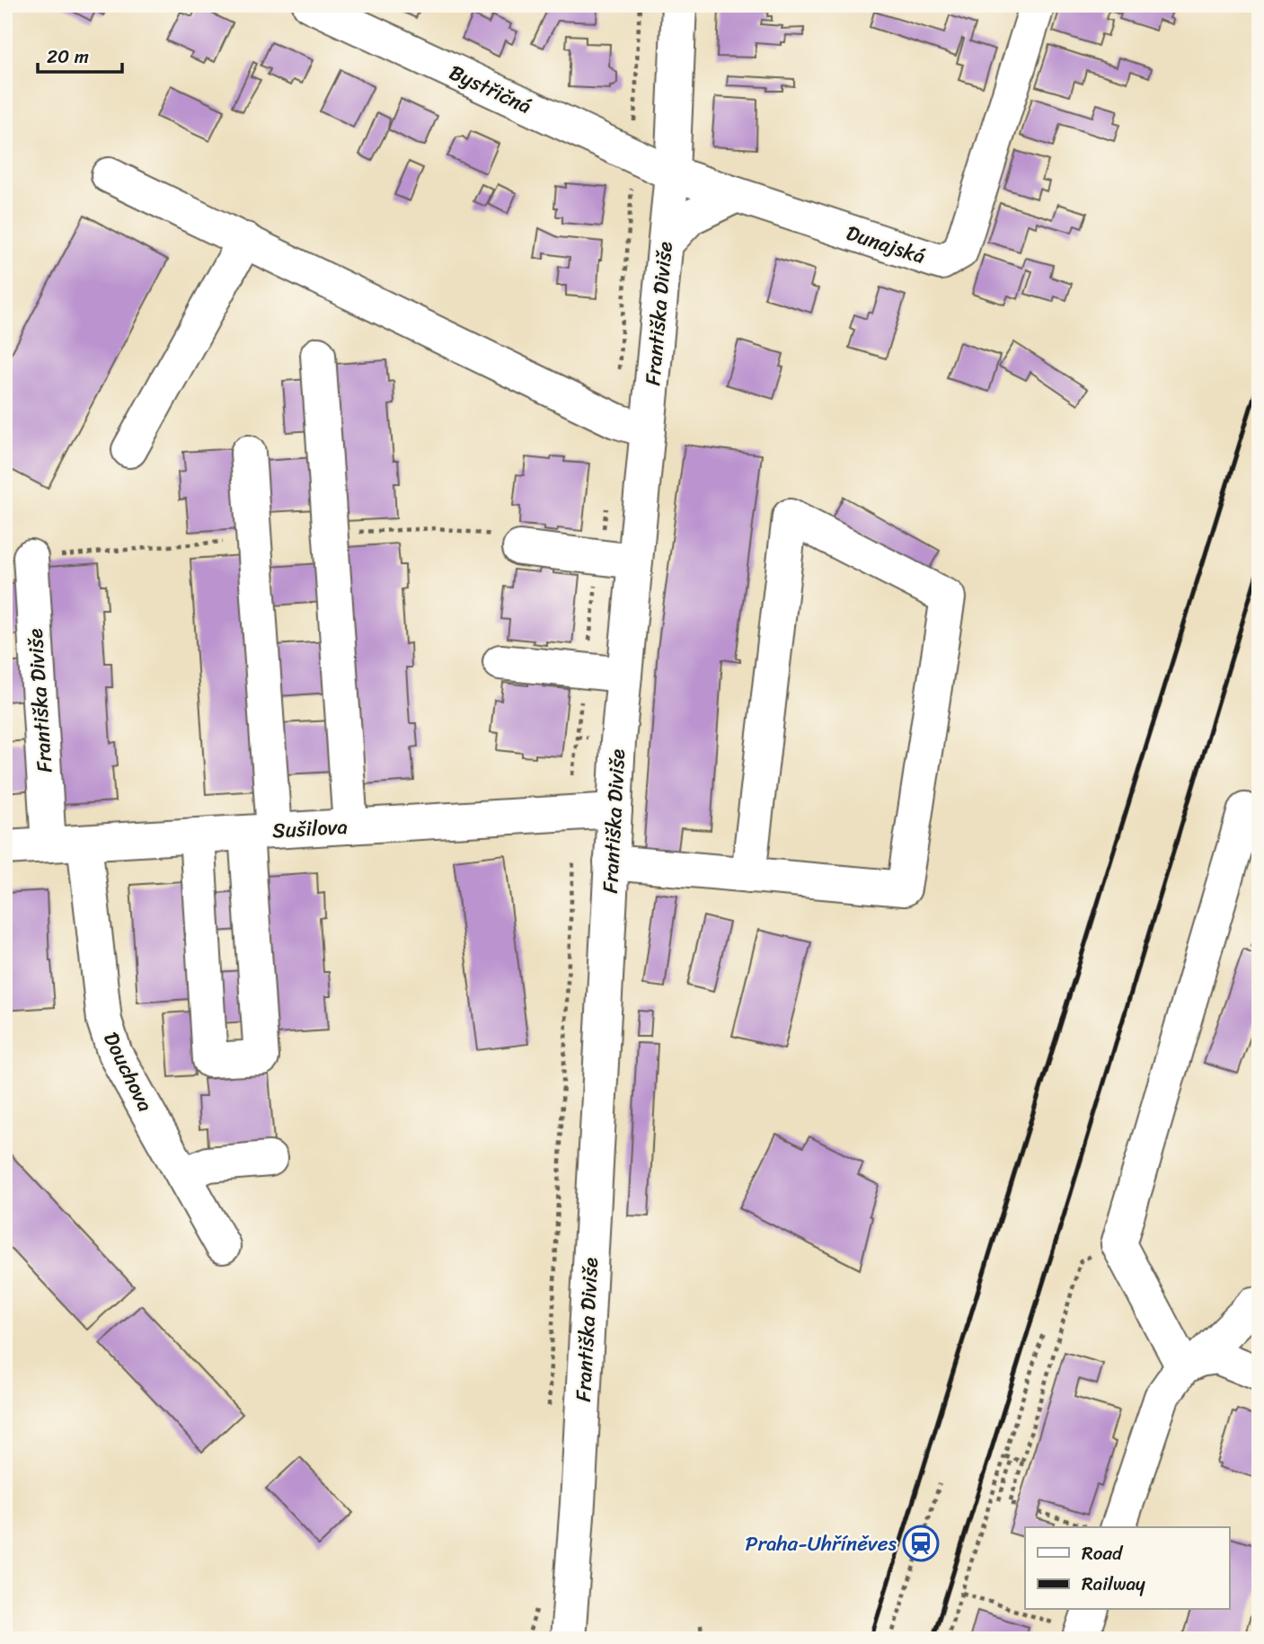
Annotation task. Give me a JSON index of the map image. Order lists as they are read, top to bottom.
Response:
{
  "streets": {
    "street": [
      "Bystřičná",
      "Dunajská",
      "Františka Diviše",
      "Sušilova",
      "Douchova"
    ]
  },
  "crossings": [
    ["Bystřičná", "Dunajská"],
    ["Bystřičná", "Františka Diviše"],
    ["Dunajská", "Františka Diviše"],
    ["Františka Diviše", "Sušilova"],
    ["Sušilova", "Douchova"]
  ],
  "places": {
    "station": ["Praha-Uhříněves"]
  },
  "legend": ["Road", "Railway"],
  "scale_bar": "20 m"
}
